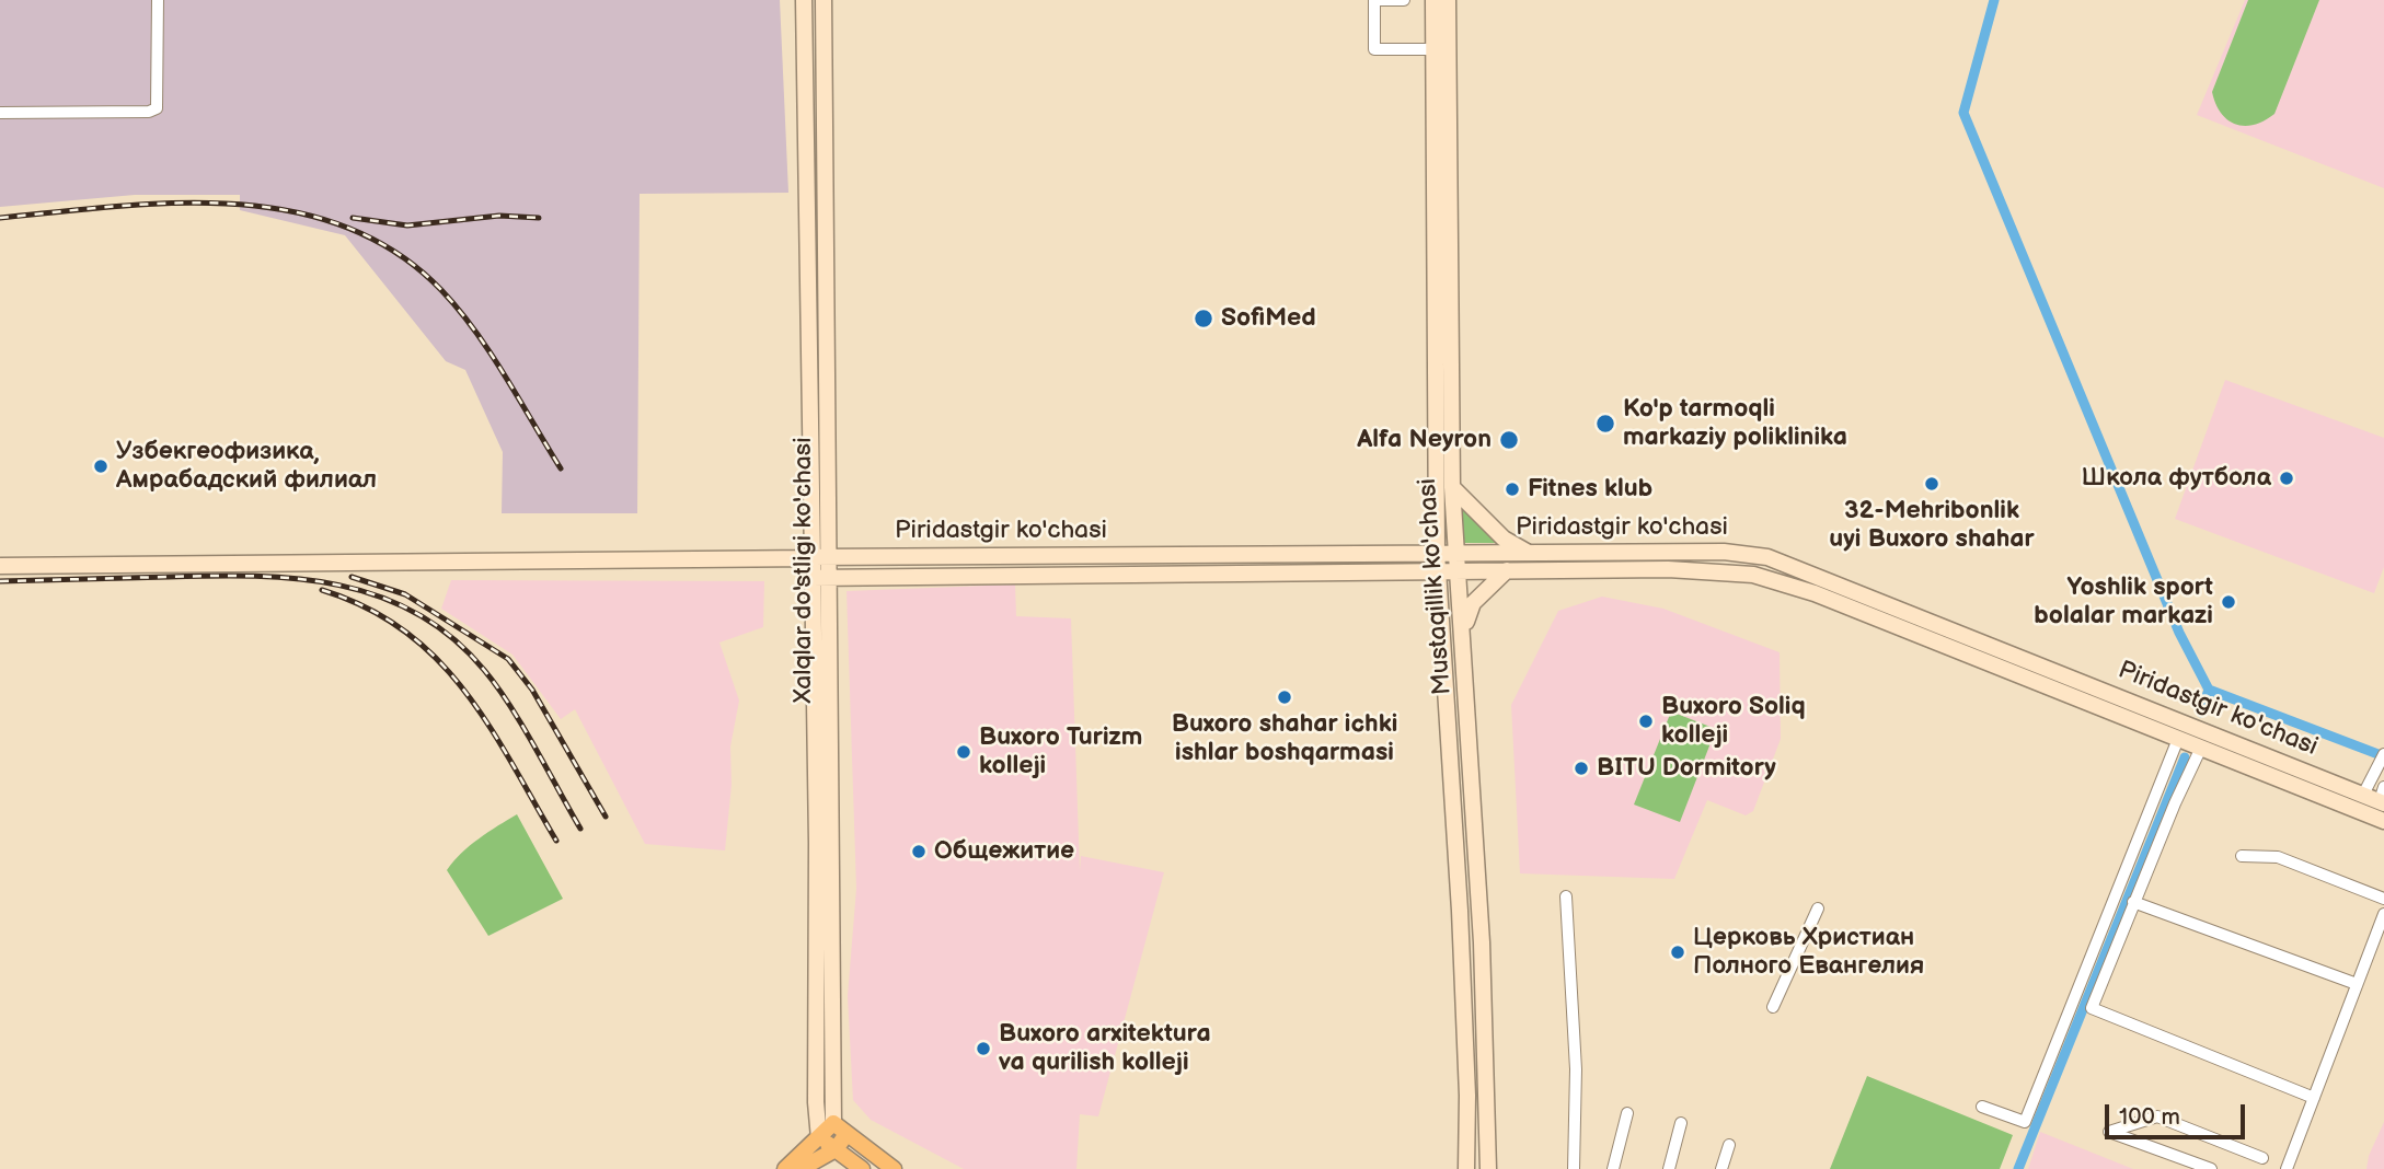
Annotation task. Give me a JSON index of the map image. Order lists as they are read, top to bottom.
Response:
{
  "streets": {
    "main road": ["Piridastgir ko'chasi", "Xalqlar do'stligi ko'chasi", "Mustaqillik ko'chasi"]
  },
  "crossings": [
    ["Piridastgir ko'chasi", "Xalqlar do'stligi ko'chasi"],
    ["Piridastgir ko'chasi", "Mustaqillik ko'chasi"]
  ],
  "places": [
    "SofiMed",
    "Ko'p tarmoqli markaziy poliklinika",
    "Alfa Neyron",
    "Узбекгеофизика, Амрабадский филиал",
    "Школа футбола",
    "32-Mehribonlik uyi Buxoro shahar",
    "Fitnes klub",
    "Yoshlik sport bolalar markazi",
    "Buxoro shahar ichki ishlar boshqarmasi",
    "Buxoro Soliq kolleji",
    "Buxoro Turizm kolleji",
    "BITU Dormitory",
    "Общежитие",
    "Церковь Христиан Полного Евангелия",
    "Buxoro arxitektura va qurilish kolleji"
  ],
  "scale_bar": "100 m"
}
